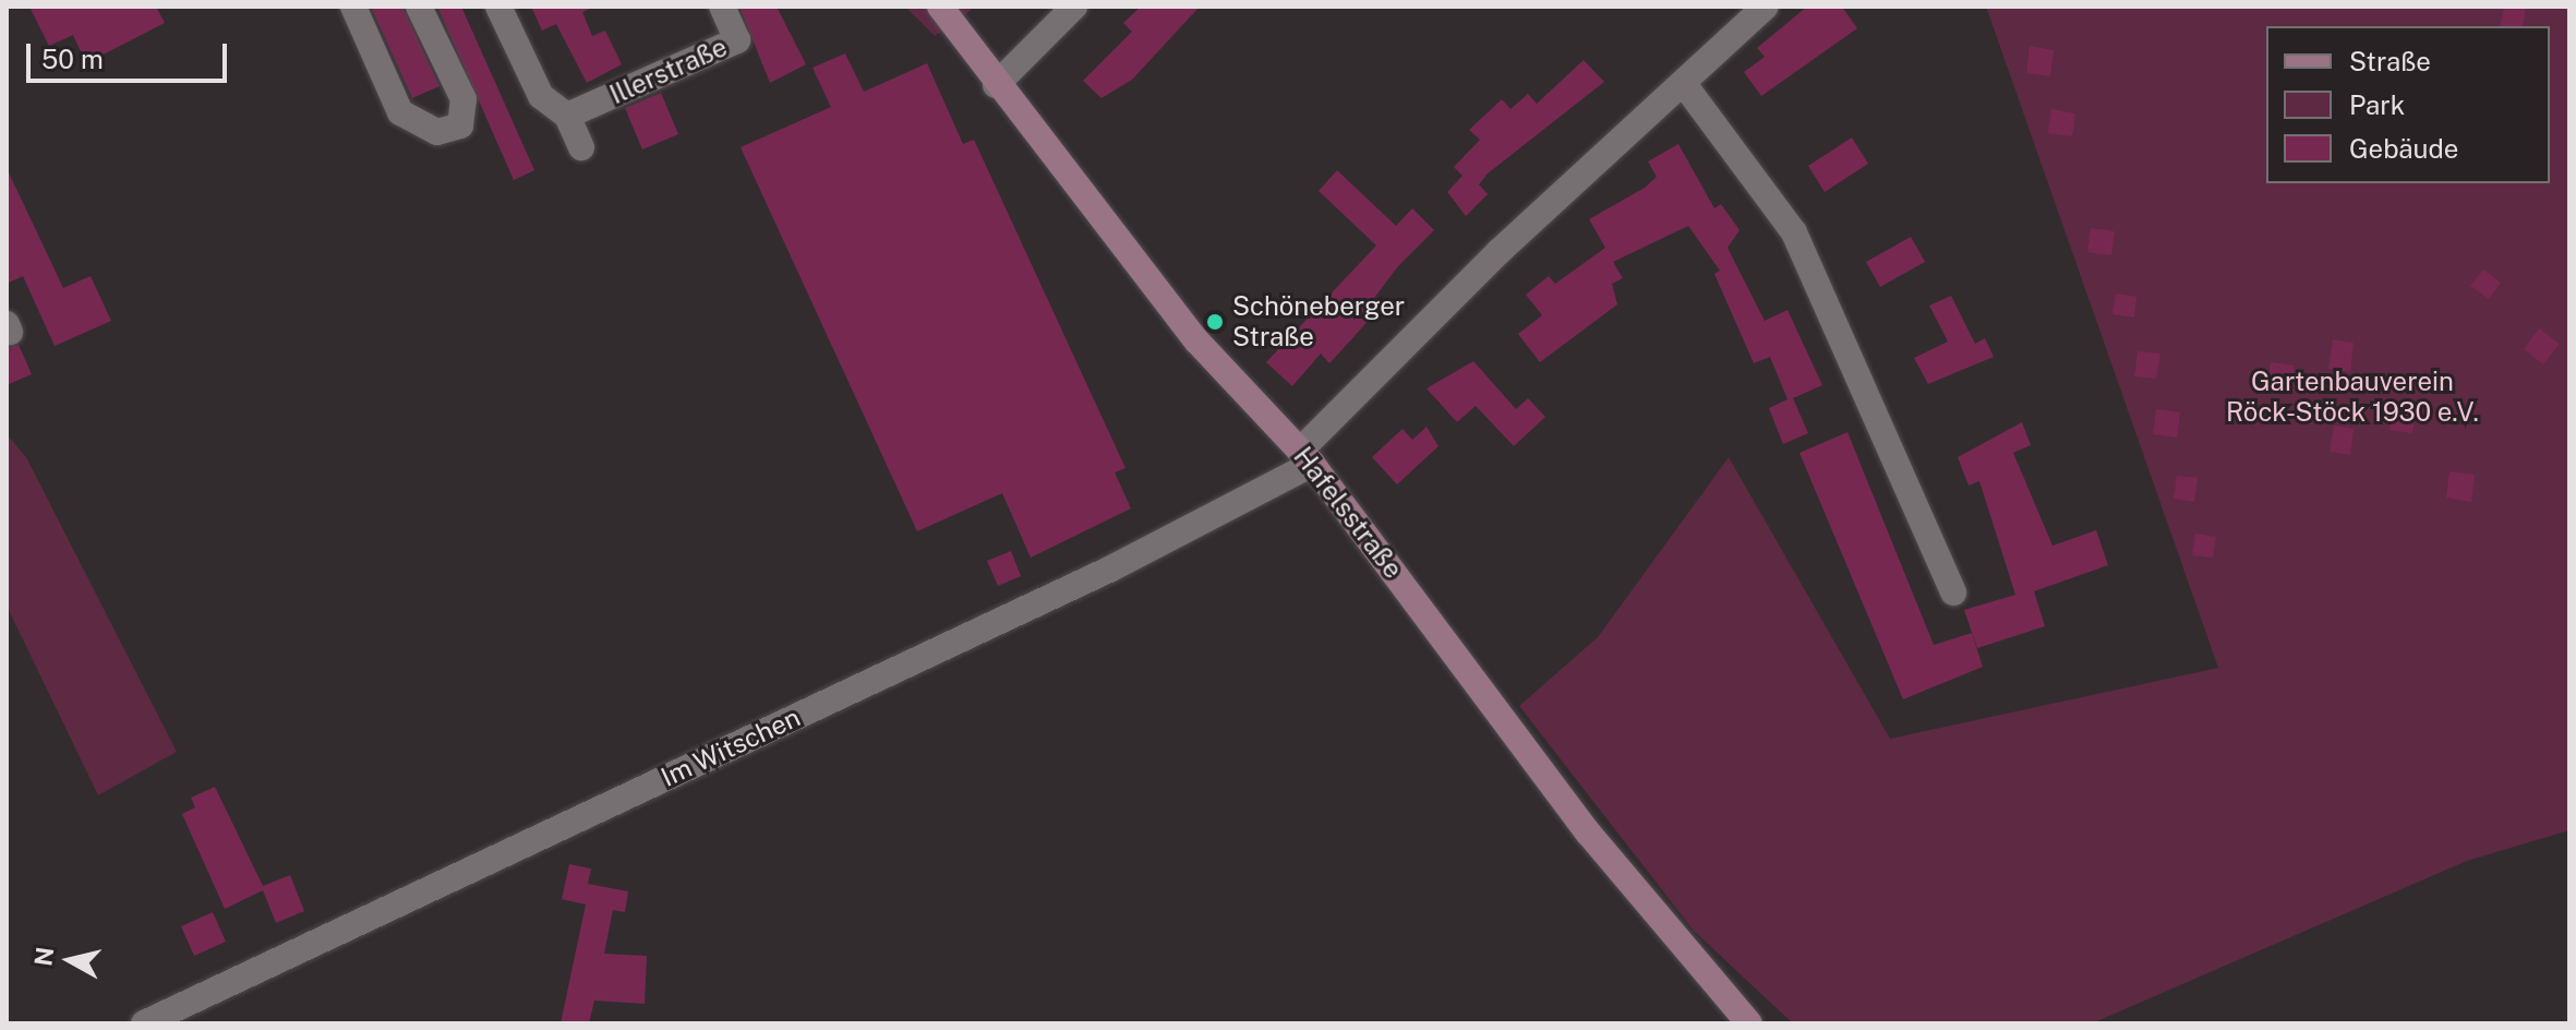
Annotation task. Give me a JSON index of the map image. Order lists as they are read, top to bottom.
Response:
{
  "streets": {
    "main road": ["Hafelsstraße"],
    "street": ["Illerstraße", "Im Witschen"]
  },
  "crossings": [
    ["Hafelsstraße", "Im Witschen"]
  ],
  "parks": ["Gartenbauverein Röck-Stöck 1930 e.V."],
  "places": ["Schöneberger Straße"],
  "legend": ["Straße", "Park", "Gebäude"],
  "scale_bar": "50 m",
  "north": "left"
}
